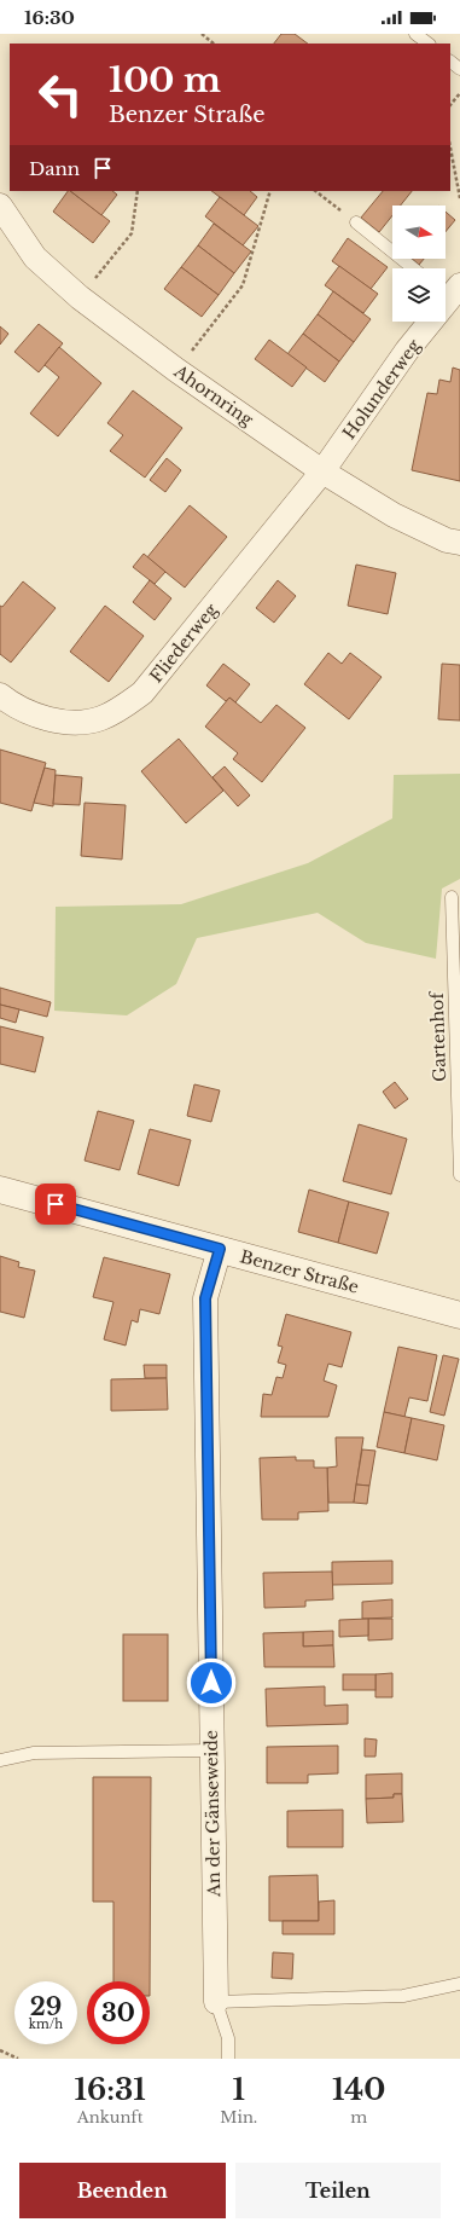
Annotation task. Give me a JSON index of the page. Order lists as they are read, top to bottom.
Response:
{
  "streets": {
    "street": [
      "Holunderweg",
      "Ahornring",
      "Fliederweg",
      "Benzer Straße",
      "An der Gänseweide"
    ],
    "lane": ["Gartenhof"]
  },
  "crossings": [
    ["Holunderweg", "Ahornring"],
    ["Holunderweg", "Fliederweg"],
    ["Ahornring", "Fliederweg"],
    ["Benzer Straße", "An der Gänseweide"]
  ],
  "north": "right",
  "page": {
    "status": "16:30",
    "turn": ["100 m", "Benzer Straße"],
    "then": "Dann",
    "speed": "29 km/h",
    "limit": "30",
    "eta": [
      "16:31",
      "Ankunft",
      "1",
      "Min.",
      "140",
      "m"
    ],
    "buttons": ["Beenden", "Teilen"]
  }
}
